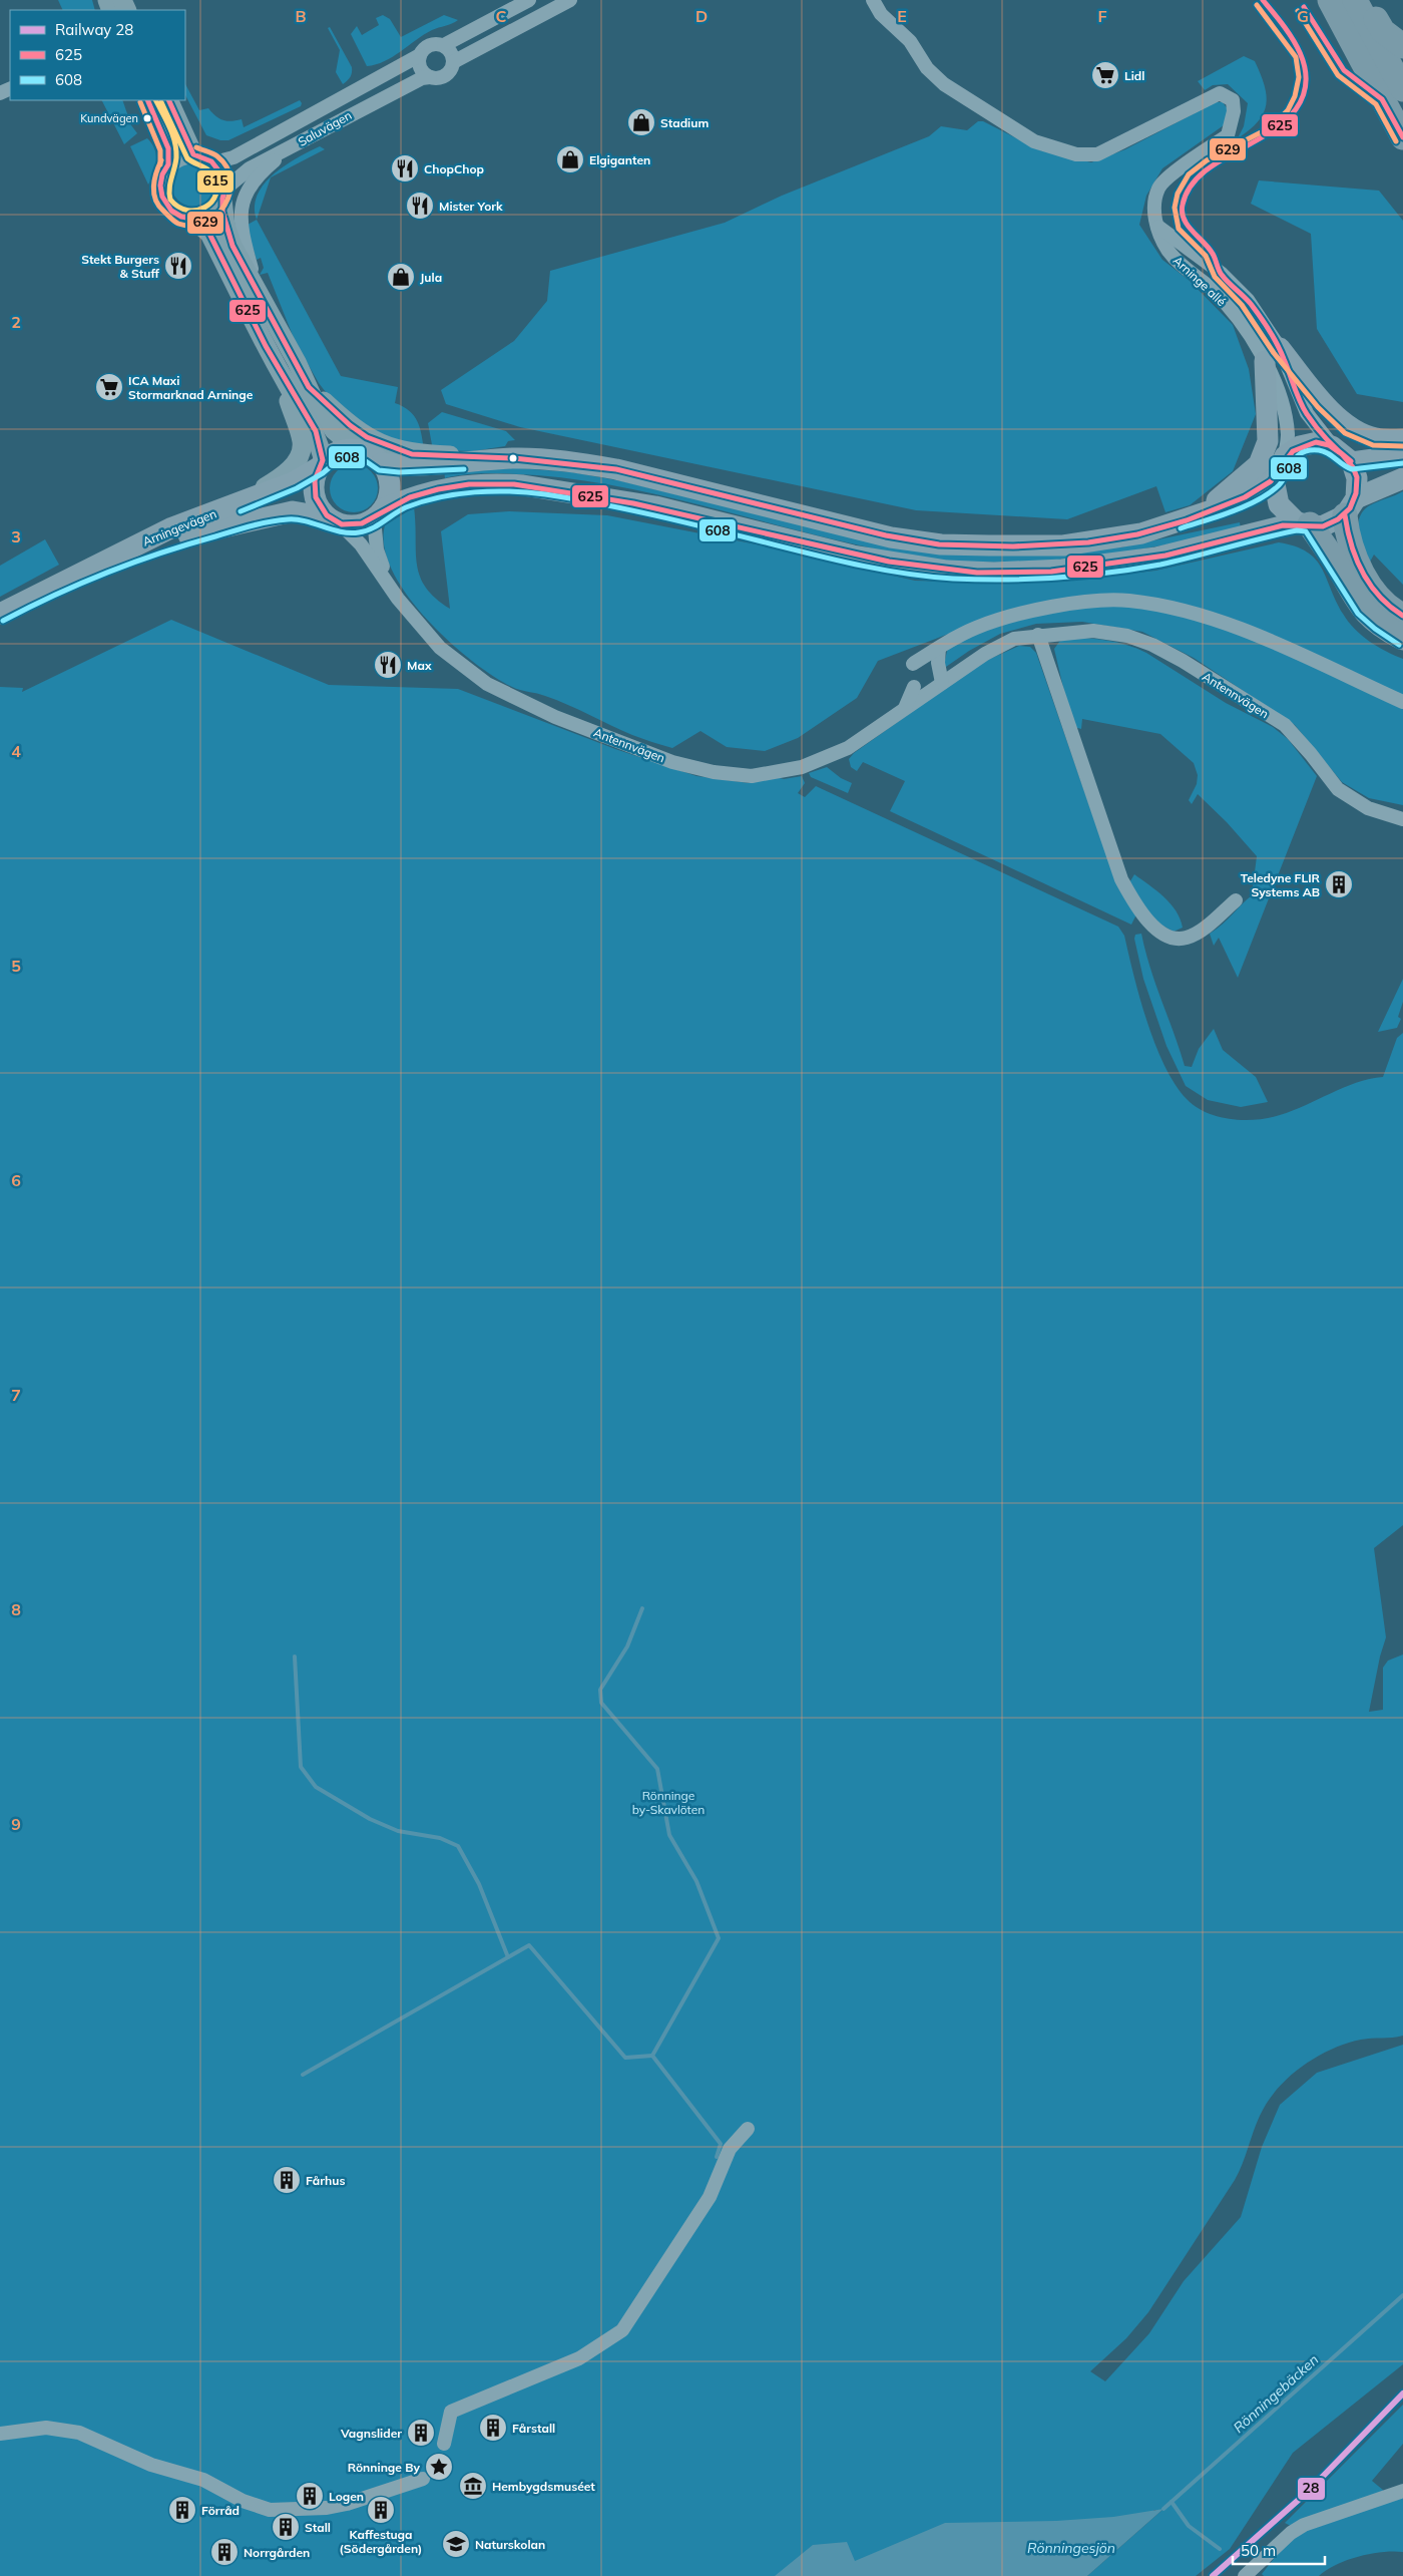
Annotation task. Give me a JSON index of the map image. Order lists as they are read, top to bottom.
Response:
{
  "streets": {
    "main road": ["Arningevägen"],
    "street": ["Saluvägen", "Arninge allé", "Antennvägen"]
  },
  "crossings": [
    ["Arningevägen", "Antennvägen"]
  ],
  "water": ["Rönningebäcken", "Rönningesjön"],
  "parks": ["Rönninge by-Skavlöten"],
  "places": {
    "supermarket": ["Lidl", "ICA Maxi Stormarknad Arninge"],
    "other": ["Kundvägen"],
    "shop": ["Stadium", "Elgiganten", "Jula"],
    "restaurant": [
      "ChopChop",
      "Mister York",
      "Stekt Burgers & Stuff",
      "Max"
    ],
    "building": [
      "Teledyne FLIR Systems AB",
      "Fårhus",
      "Fårstall",
      "Vagnslider",
      "Logen",
      "Förråd",
      "Kaffestuga (Södergården)",
      "Stall",
      "Norrgården"
    ],
    "place": ["Rönninge By"],
    "museum": ["Hembygdsmuséet"],
    "school or university": ["Naturskolan"]
  },
  "lines": [
    "transit line 625",
    "transit line 629",
    "transit line 615",
    "transit line 608",
    "rail line 28"
  ],
  "legend": ["Railway 28", "625", "608"],
  "scale_bar": "50 m",
  "grid": {
    "columns": [
      "B",
      "C",
      "D",
      "E",
      "F",
      "G"
    ],
    "rows": [
      "2",
      "3",
      "4",
      "5",
      "6",
      "7",
      "8",
      "9"
    ]
  }
}
